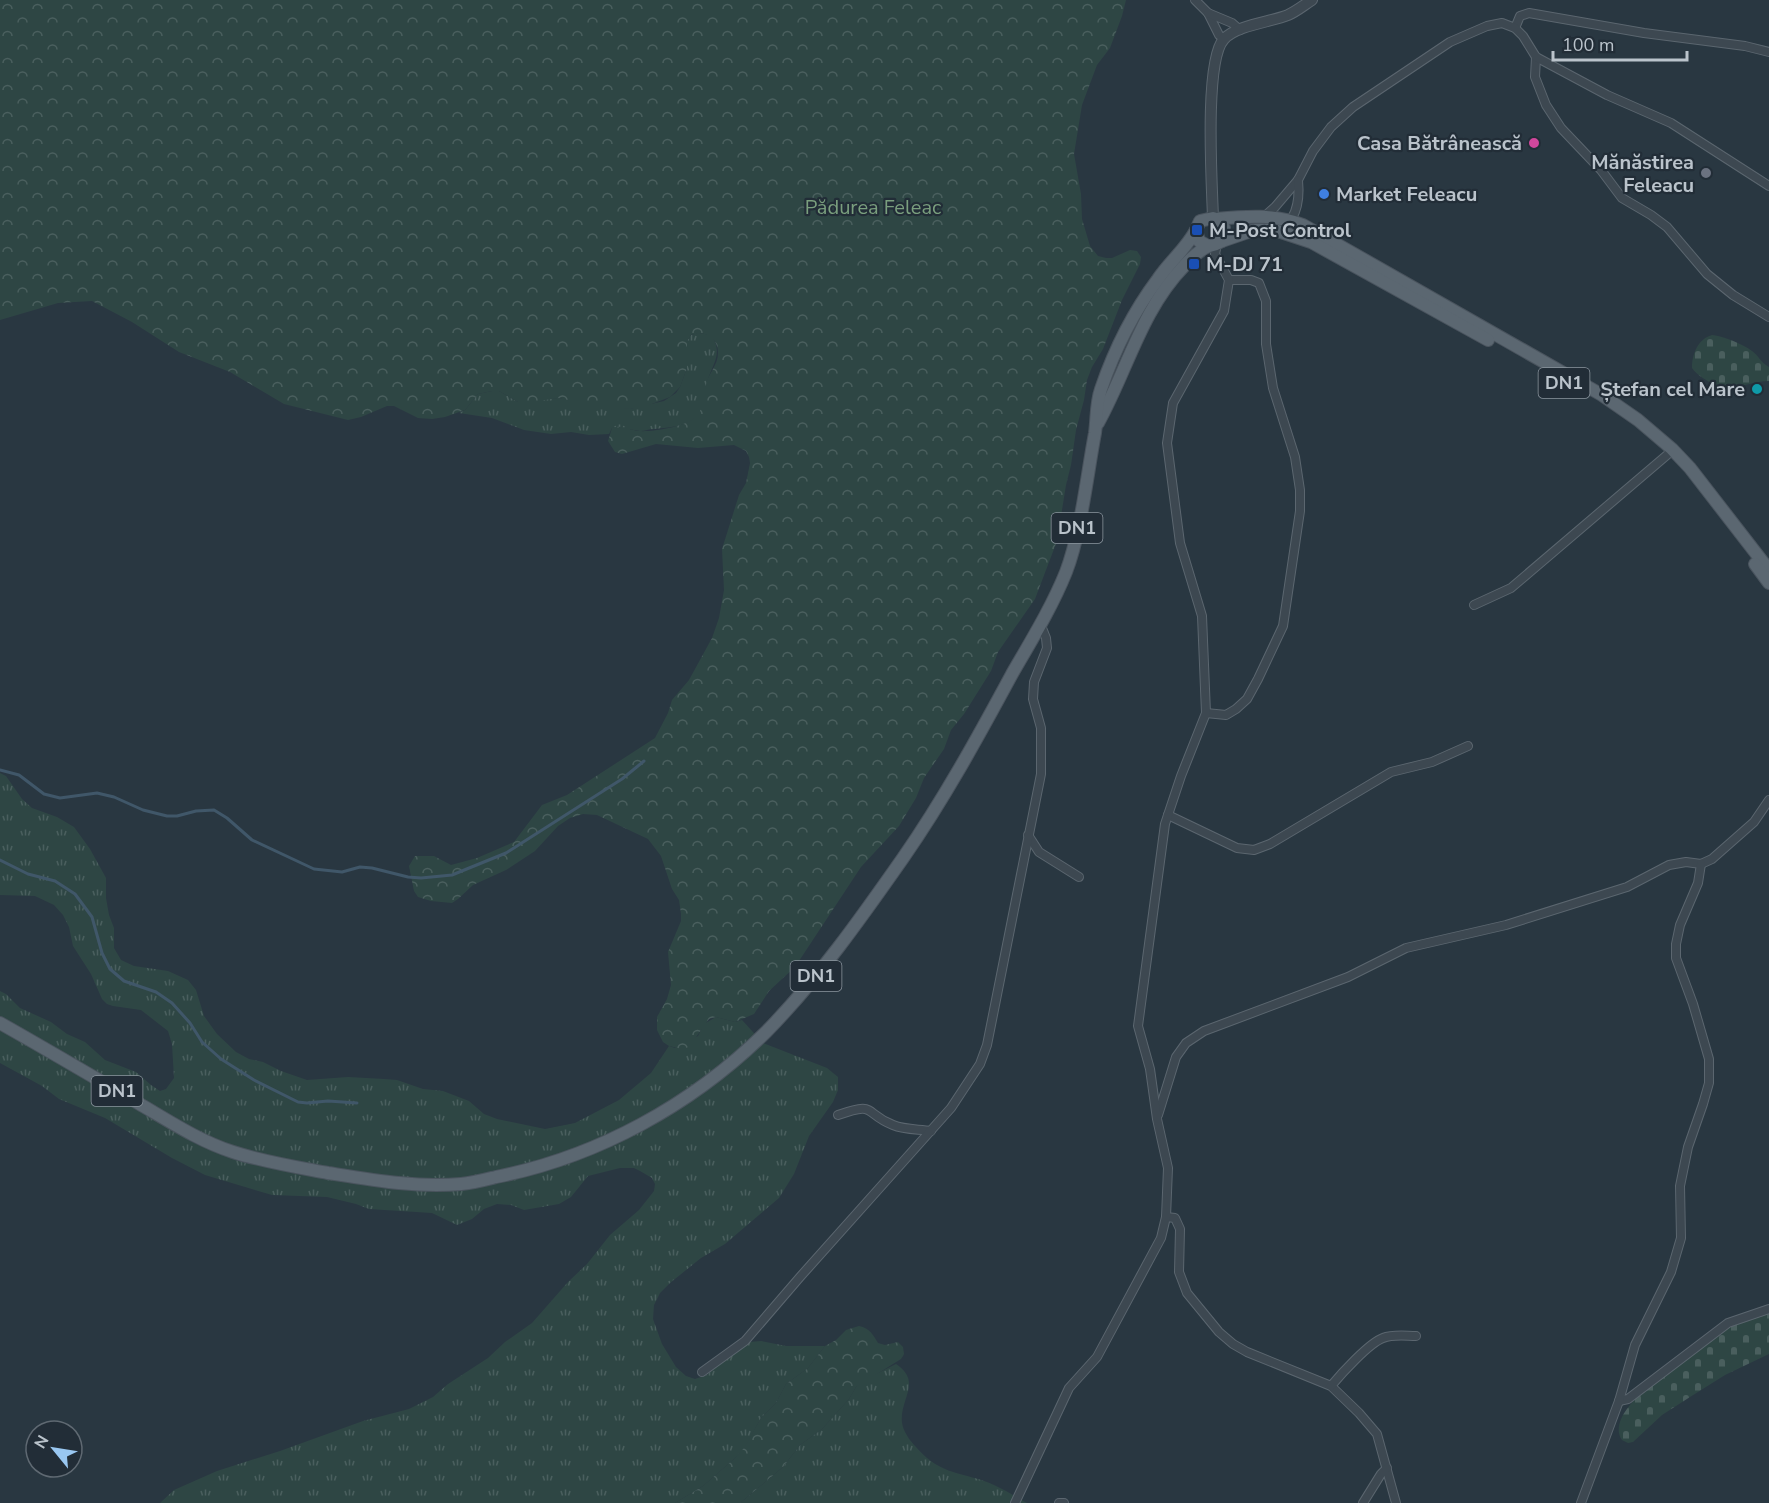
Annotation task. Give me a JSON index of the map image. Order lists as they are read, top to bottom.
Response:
{
  "streets": {
    "main road": ["DN1"]
  },
  "parks": ["Pădurea Feleac"],
  "places": {
    "other": [
      "Casa Bătrânească",
      "Mănăstirea Feleacu",
      "Market Feleacu",
      "Ștefan cel Mare"
    ],
    "transit": ["M-Post Control", "M-DJ 71"]
  },
  "scale_bar": "100 m",
  "north": "top left"
}
